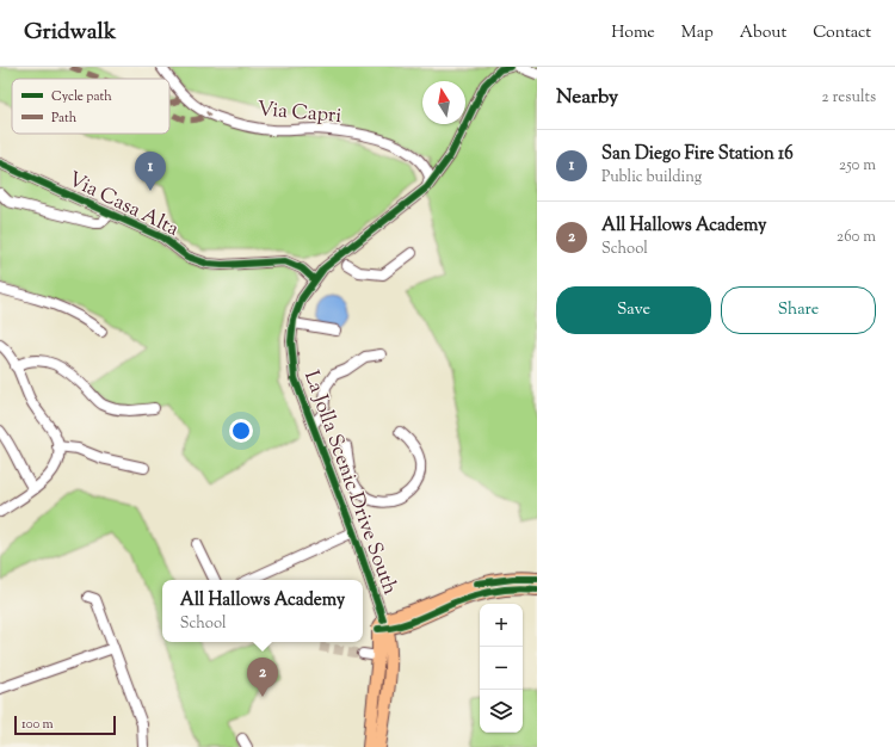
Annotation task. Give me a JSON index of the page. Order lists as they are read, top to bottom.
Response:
{
  "streets": {
    "main road": ["La Jolla Scenic Drive South"],
    "street": ["Via Capri", "Via Casa Alta"]
  },
  "crossings": [
    ["Via Capri", "La Jolla Scenic Drive South"],
    ["Via Casa Alta", "La Jolla Scenic Drive South"]
  ],
  "legend": ["Cycle path", "Path"],
  "scale_bar": "100 m",
  "north": "top",
  "page": {
    "header": "Gridwalk",
    "nav": [
      "Home",
      "Map",
      "About",
      "Contact"
    ],
    "heading": ["Nearby", "2 results"],
    "list": [
      {
        "mark": "1",
        "name": "San Diego Fire Station 16",
        "note": "Public building",
        "value": "250 m"
      },
      {
        "mark": "2",
        "name": "All Hallows Academy",
        "note": "School",
        "value": "260 m"
      }
    ],
    "pins": ["1", "2"],
    "buttons": ["Save", "Share"],
    "popup": ["All Hallows Academy", "School"],
    "map_buttons": ["+", "−"],
    "scale": "100 m"
  }
}
